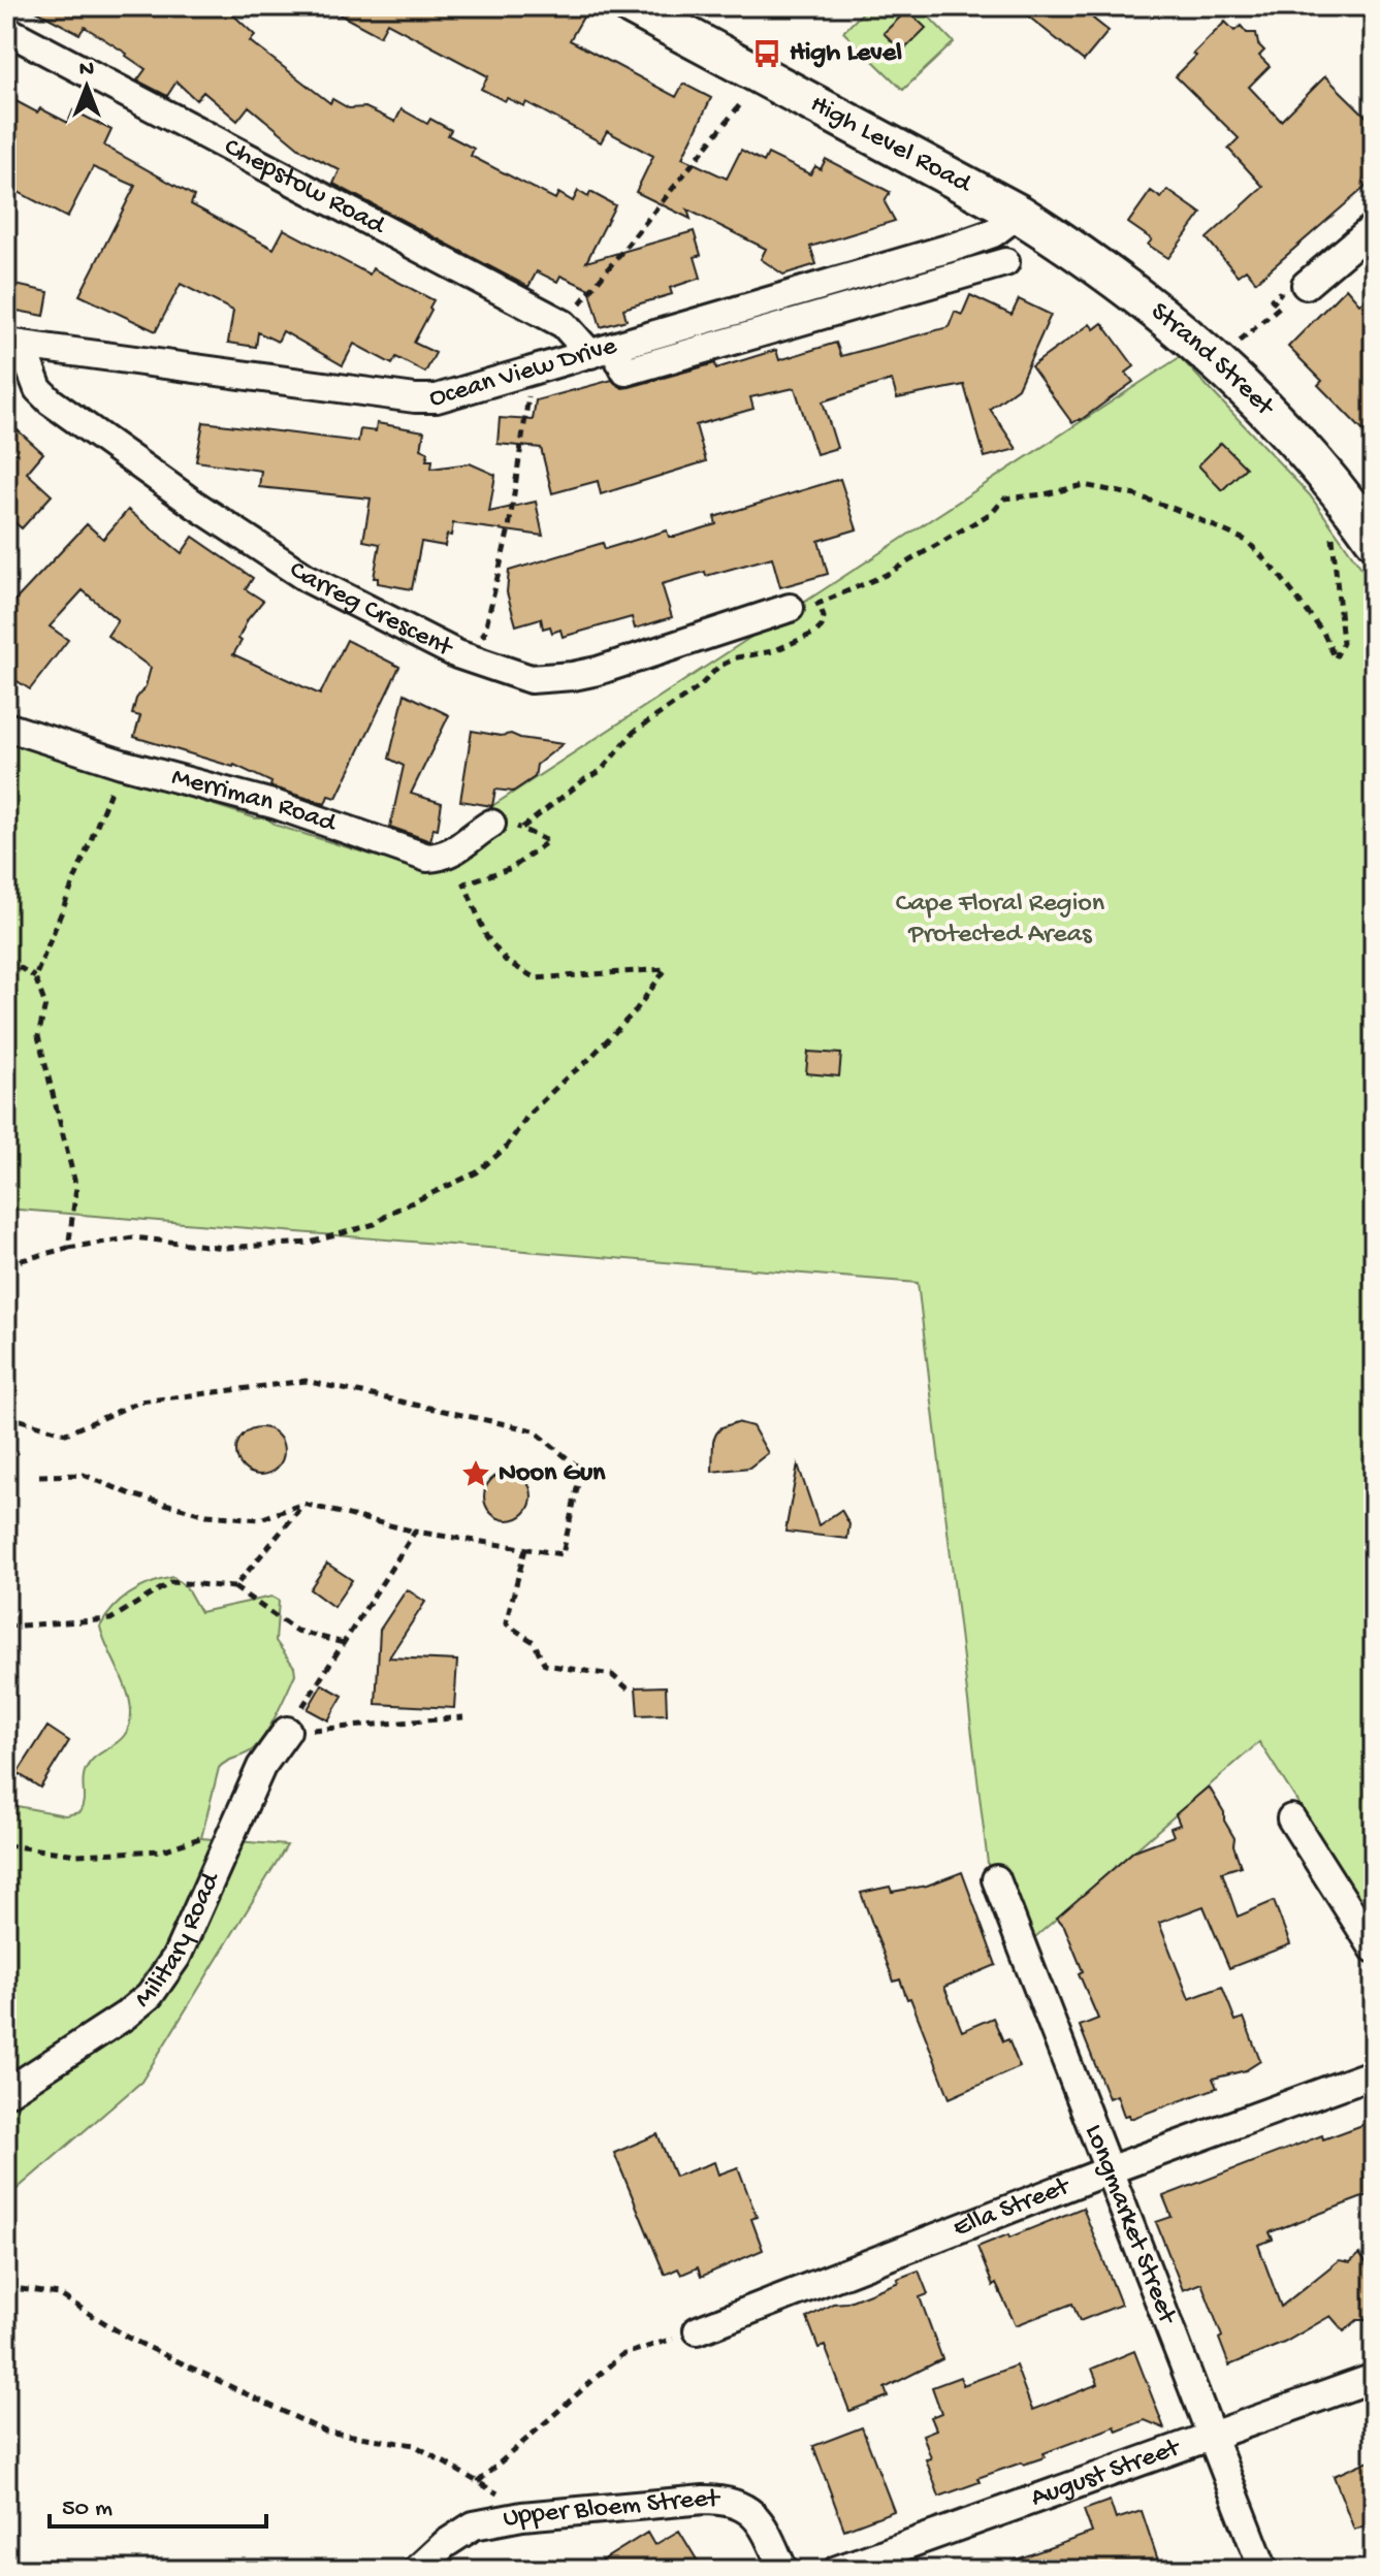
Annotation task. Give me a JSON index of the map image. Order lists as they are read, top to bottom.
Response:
{
  "streets": {
    "street": [
      "High Level Road",
      "Chepstow Road",
      "Strand Street",
      "Ocean View Drive",
      "Carreg Crescent",
      "Merriman Road",
      "Military Road",
      "Ella Street",
      "Longmarket Street",
      "August Street",
      "Upper Bloem Street"
    ]
  },
  "crossings": [
    ["High Level Road", "Strand Street"],
    ["High Level Road", "Ocean View Drive"],
    ["Chepstow Road", "Ocean View Drive"],
    ["Strand Street", "Ocean View Drive"],
    ["Ocean View Drive", "Carreg Crescent"],
    ["Ella Street", "Longmarket Street"],
    ["Longmarket Street", "August Street"]
  ],
  "parks": ["Cape Floral Region Protected Areas"],
  "places": {
    "bus stop": ["High Level"],
    "place": ["Noon Gun"]
  },
  "scale_bar": "50 m",
  "north": "top"
}
